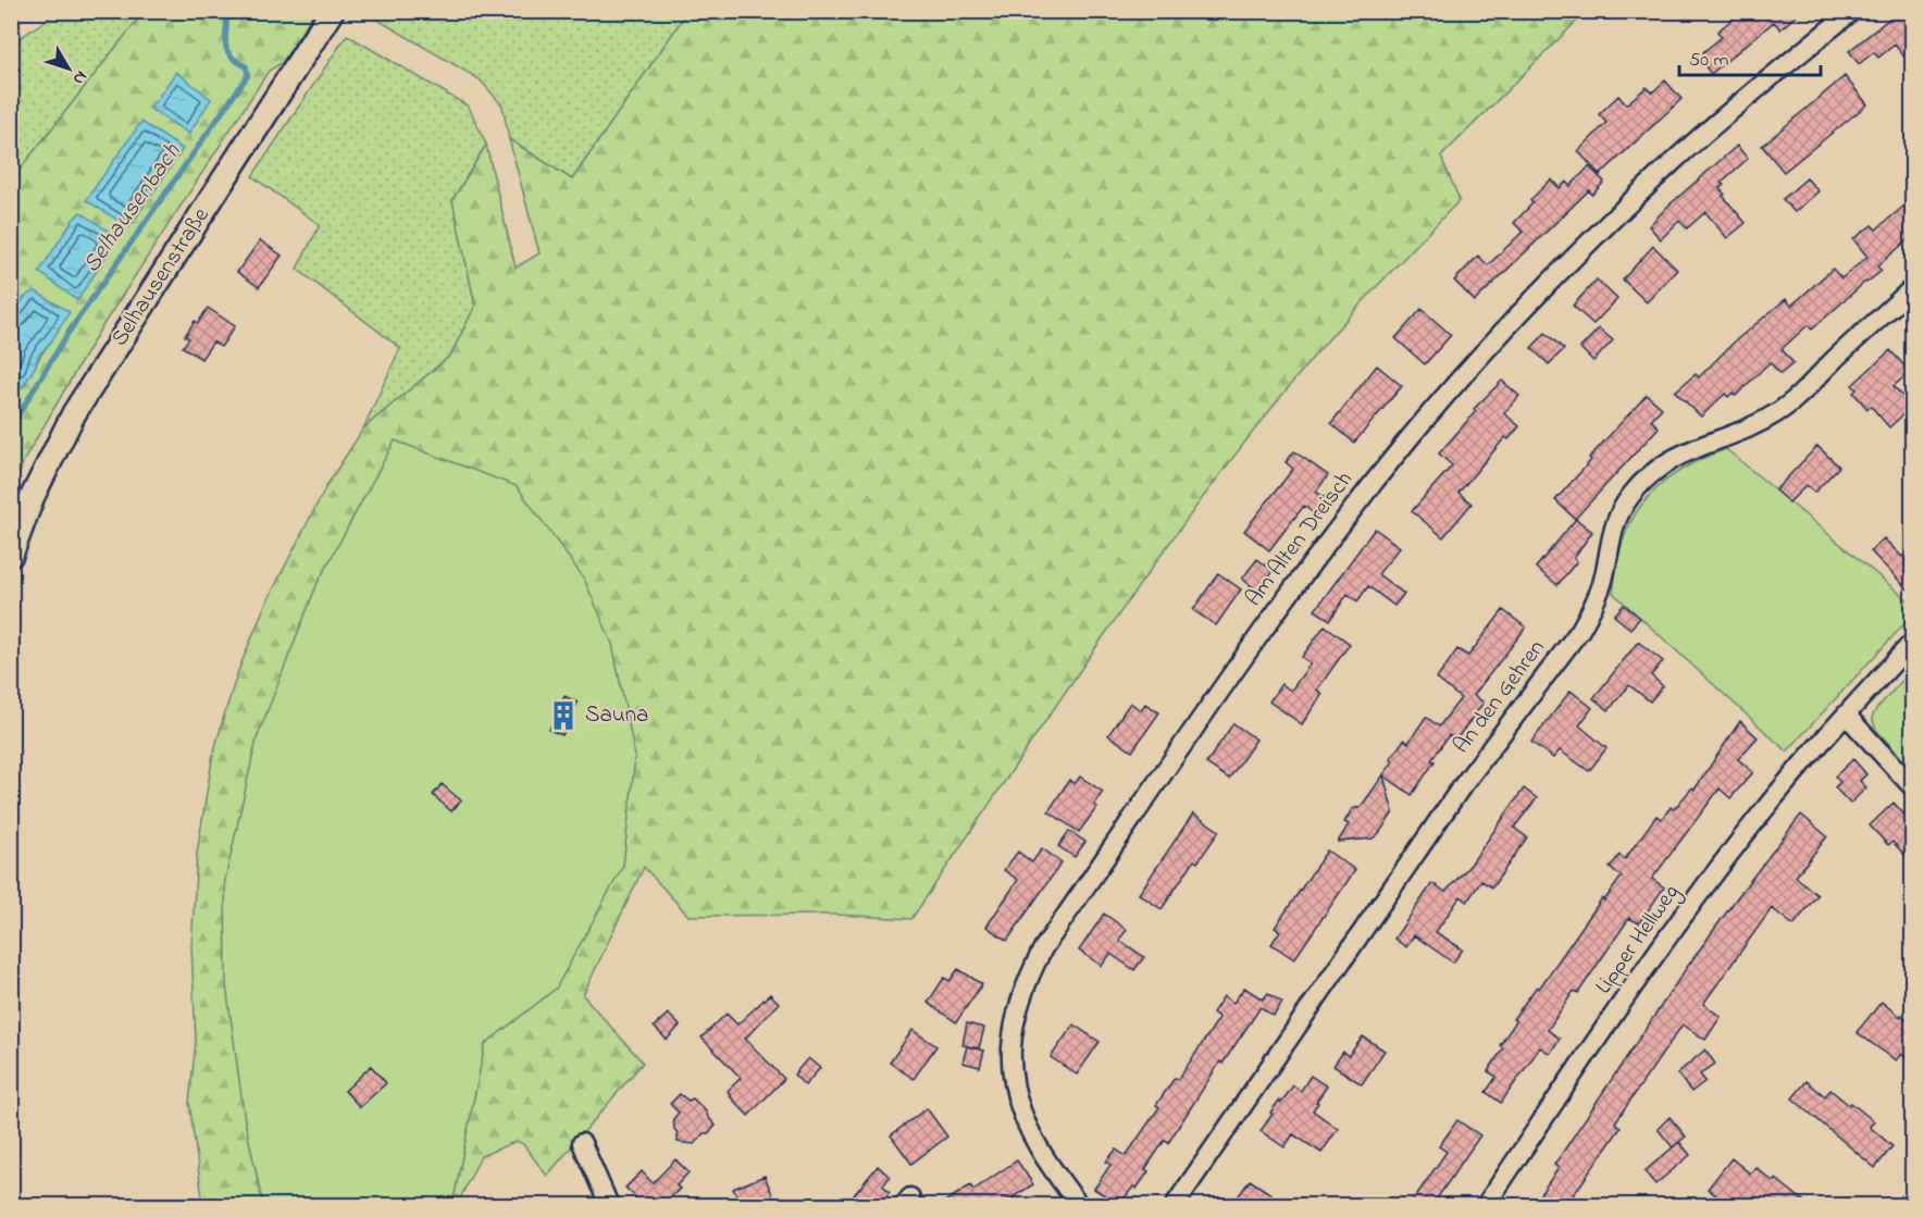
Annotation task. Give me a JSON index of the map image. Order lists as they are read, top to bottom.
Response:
{
  "streets": {
    "street": [
      "Selhausenstraße",
      "Am Alten Dreisch",
      "An den Gehren",
      "Lipper Hellweg"
    ]
  },
  "water": ["Selhausenbach"],
  "places": {
    "building": ["Sauna"]
  },
  "scale_bar": "50 m",
  "north": "bottom right"
}
